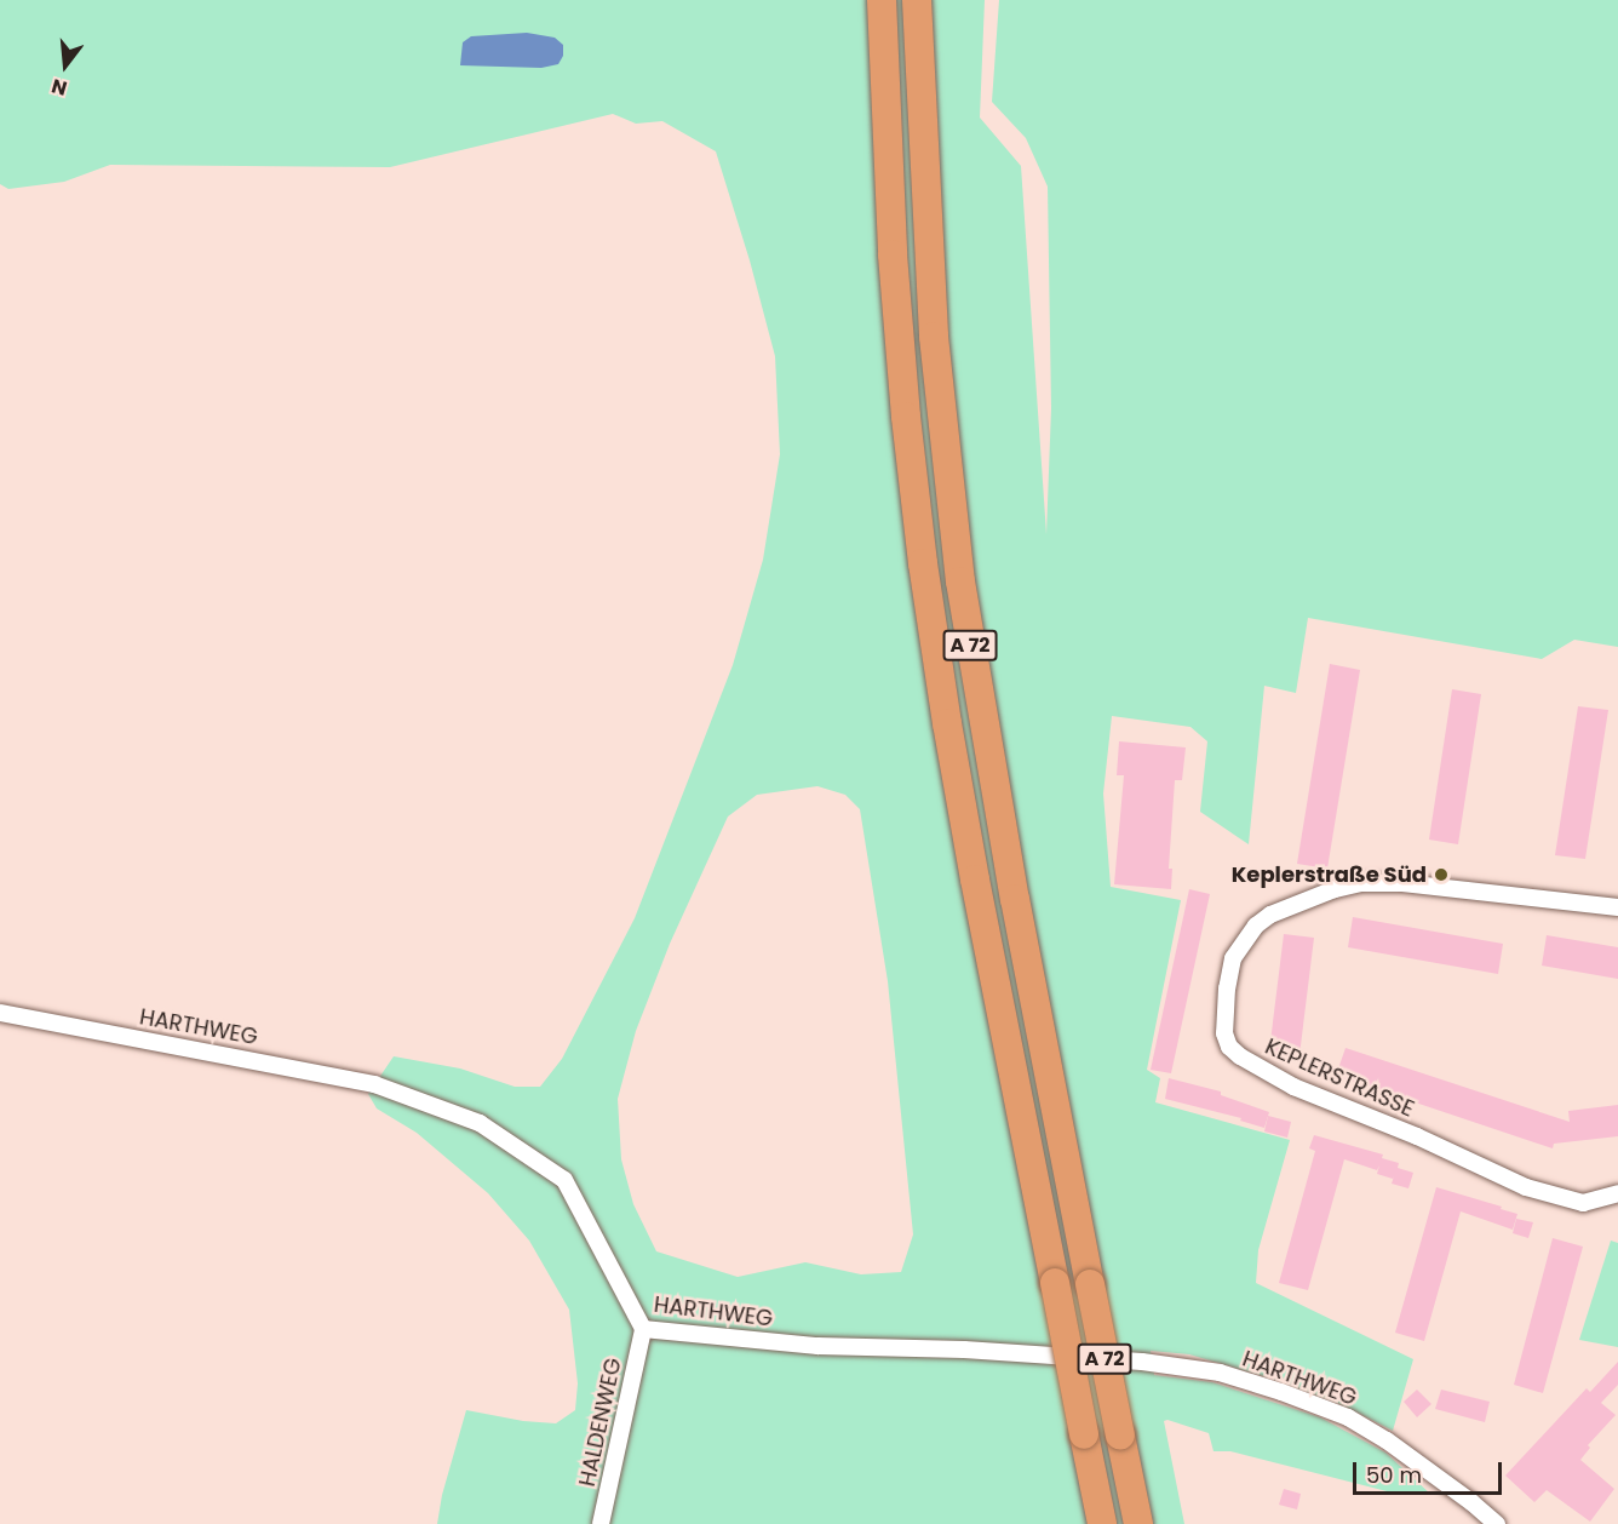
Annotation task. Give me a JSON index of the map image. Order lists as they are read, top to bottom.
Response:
{
  "streets": {
    "highway": ["A 72"],
    "street": ["HARTHWEG", "KEPLERSTRASSE", "HALDENWEG"]
  },
  "crossings": [
    ["HARTHWEG", "HALDENWEG"]
  ],
  "places": ["Keplerstraße Süd"],
  "scale_bar": "50 m",
  "north": "bottom"
}
